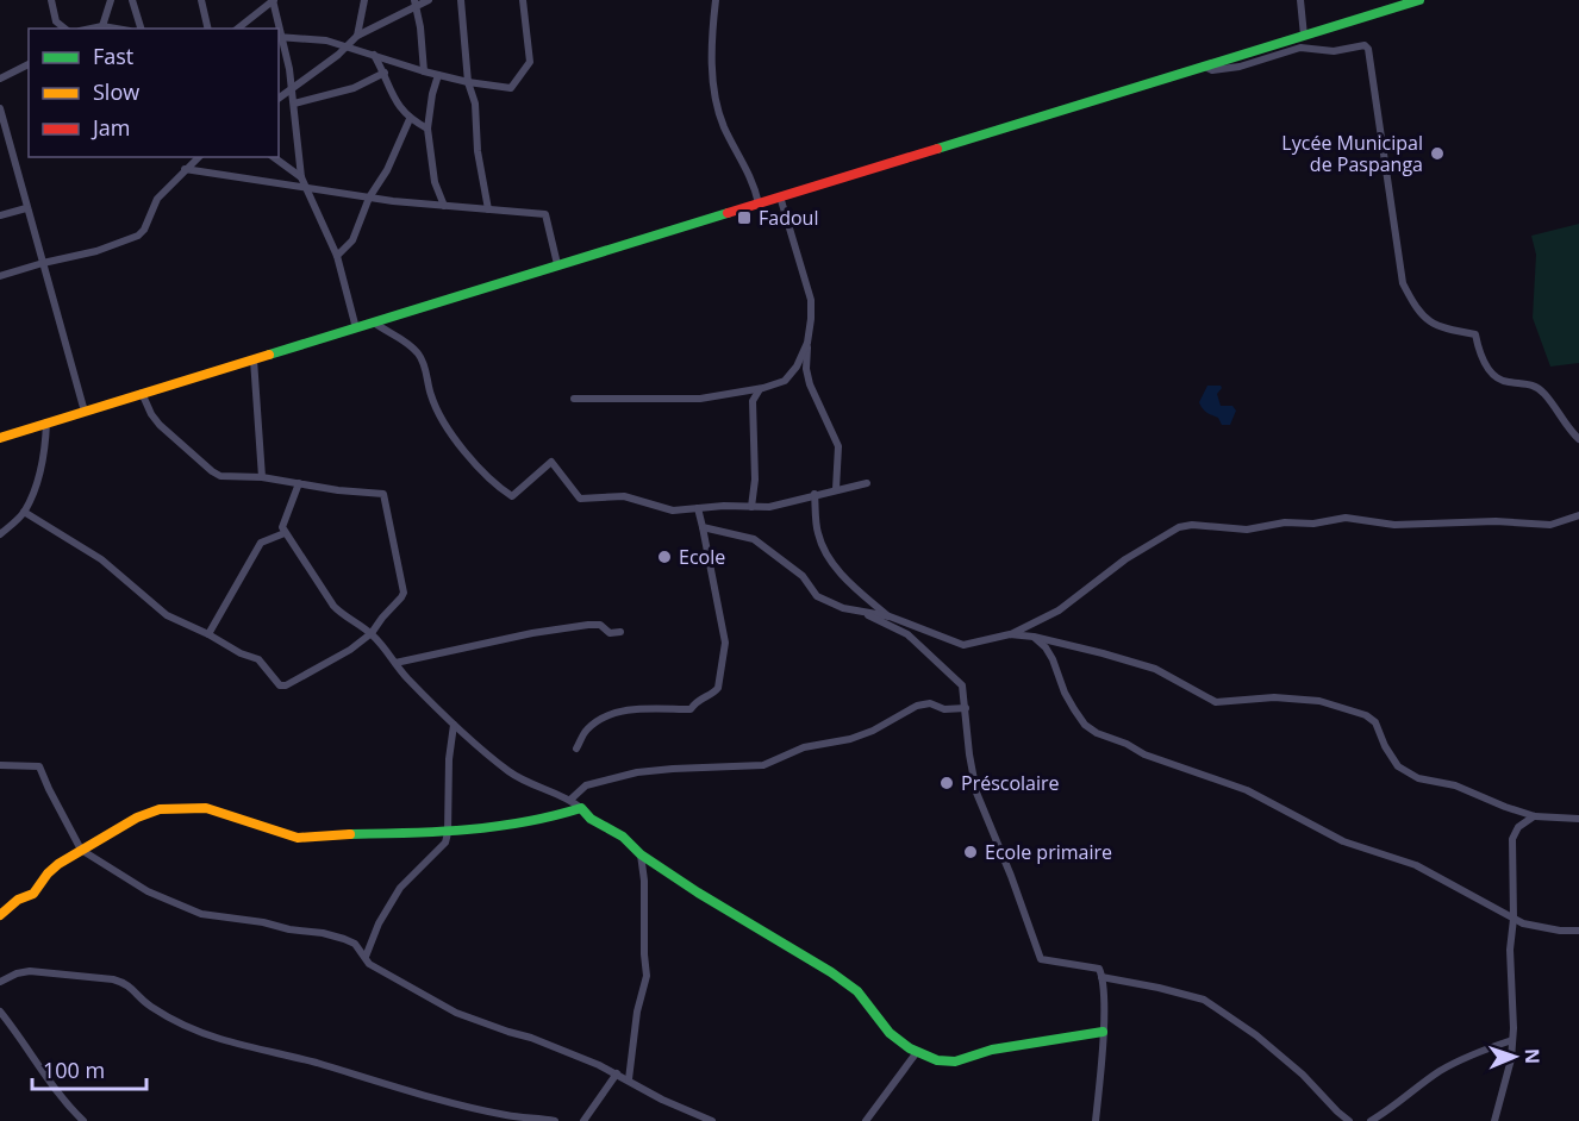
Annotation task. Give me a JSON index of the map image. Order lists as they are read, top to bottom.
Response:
{
  "places": {
    "other": [
      "Lycée Municipal de Paspanga",
      "Ecole",
      "Préscolaire",
      "Ecole primaire"
    ],
    "transit": ["Fadoul"]
  },
  "legend": ["Fast", "Slow", "Jam"],
  "scale_bar": "100 m",
  "north": "right"
}
